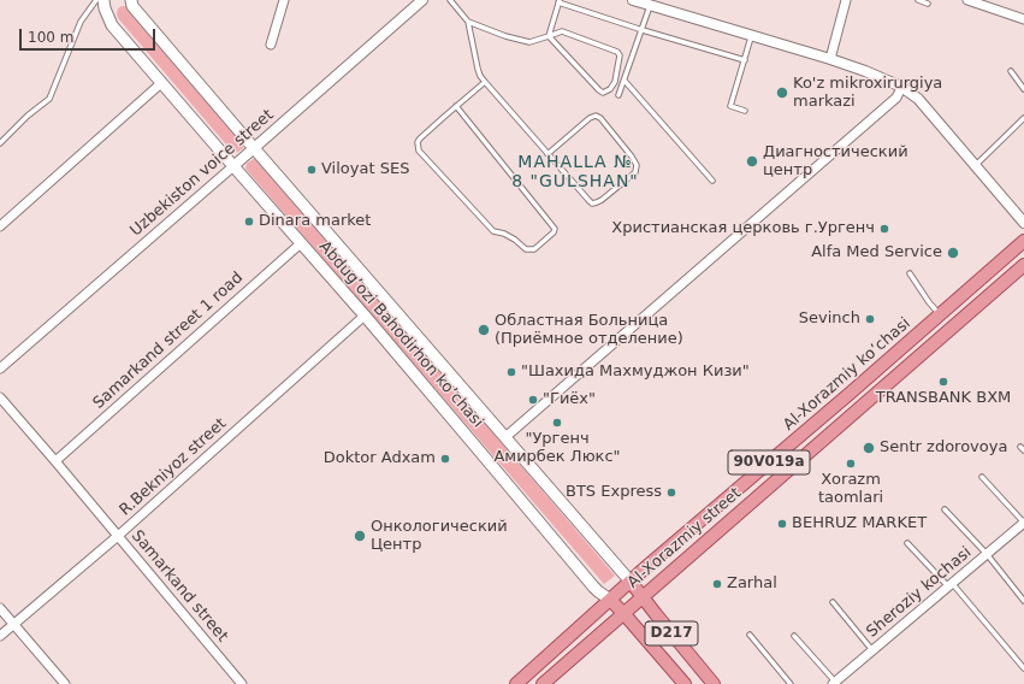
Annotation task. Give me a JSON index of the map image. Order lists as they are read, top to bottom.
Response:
{
  "streets": {
    "main road": [
      "Abdug’ozi Bahodirhon ko’chasi",
      "Al-Xorazmiy ko’chasi",
      "90V019a",
      "Al-Xorazmiy street",
      "D217"
    ],
    "street": [
      "Uzbekiston voice street",
      "Samarkand street 1 road",
      "R.Bekniyoz street",
      "Samarkand street",
      "Sheroziy kochasi"
    ]
  },
  "crossings": [
    ["Uzbekiston voice street", "Abdug’ozi Bahodirhon ko’chasi"],
    ["Abdug’ozi Bahodirhon ko’chasi", "Samarkand street 1 road"],
    ["Abdug’ozi Bahodirhon ko’chasi", "Al-Xorazmiy ko’chasi"],
    ["Abdug’ozi Bahodirhon ko’chasi", "R.Bekniyoz street"],
    ["Abdug’ozi Bahodirhon ko’chasi", "Al-Xorazmiy street"],
    ["Samarkand street 1 road", "Samarkand street"],
    ["R.Bekniyoz street", "Samarkand street"]
  ],
  "districts": ["MAHALLA № 8 \"GULSHAN\""],
  "places": [
    "Ko'z mikroxirurgiya markazi",
    "Диагностический центр",
    "Viloyat SES",
    "Dinara market",
    "Христианская церковь г.Ургенч",
    "Alfa Med Service",
    "Sevinch",
    "Областная Больница (Приёмное отделение)",
    "\"Шахида Махмуджон Кизи\"",
    "TRANSBANK BXM",
    "\"Гиёх\"",
    "\"Ургенч Амирбек Люкс\"",
    "Sentr zdorovoya",
    "Doktor Adxam",
    "Xorazm taomlari",
    "BTS Express",
    "BEHRUZ MARKET",
    "Онкологический Центр",
    "Zarhal"
  ],
  "scale_bar": "100 m"
}
